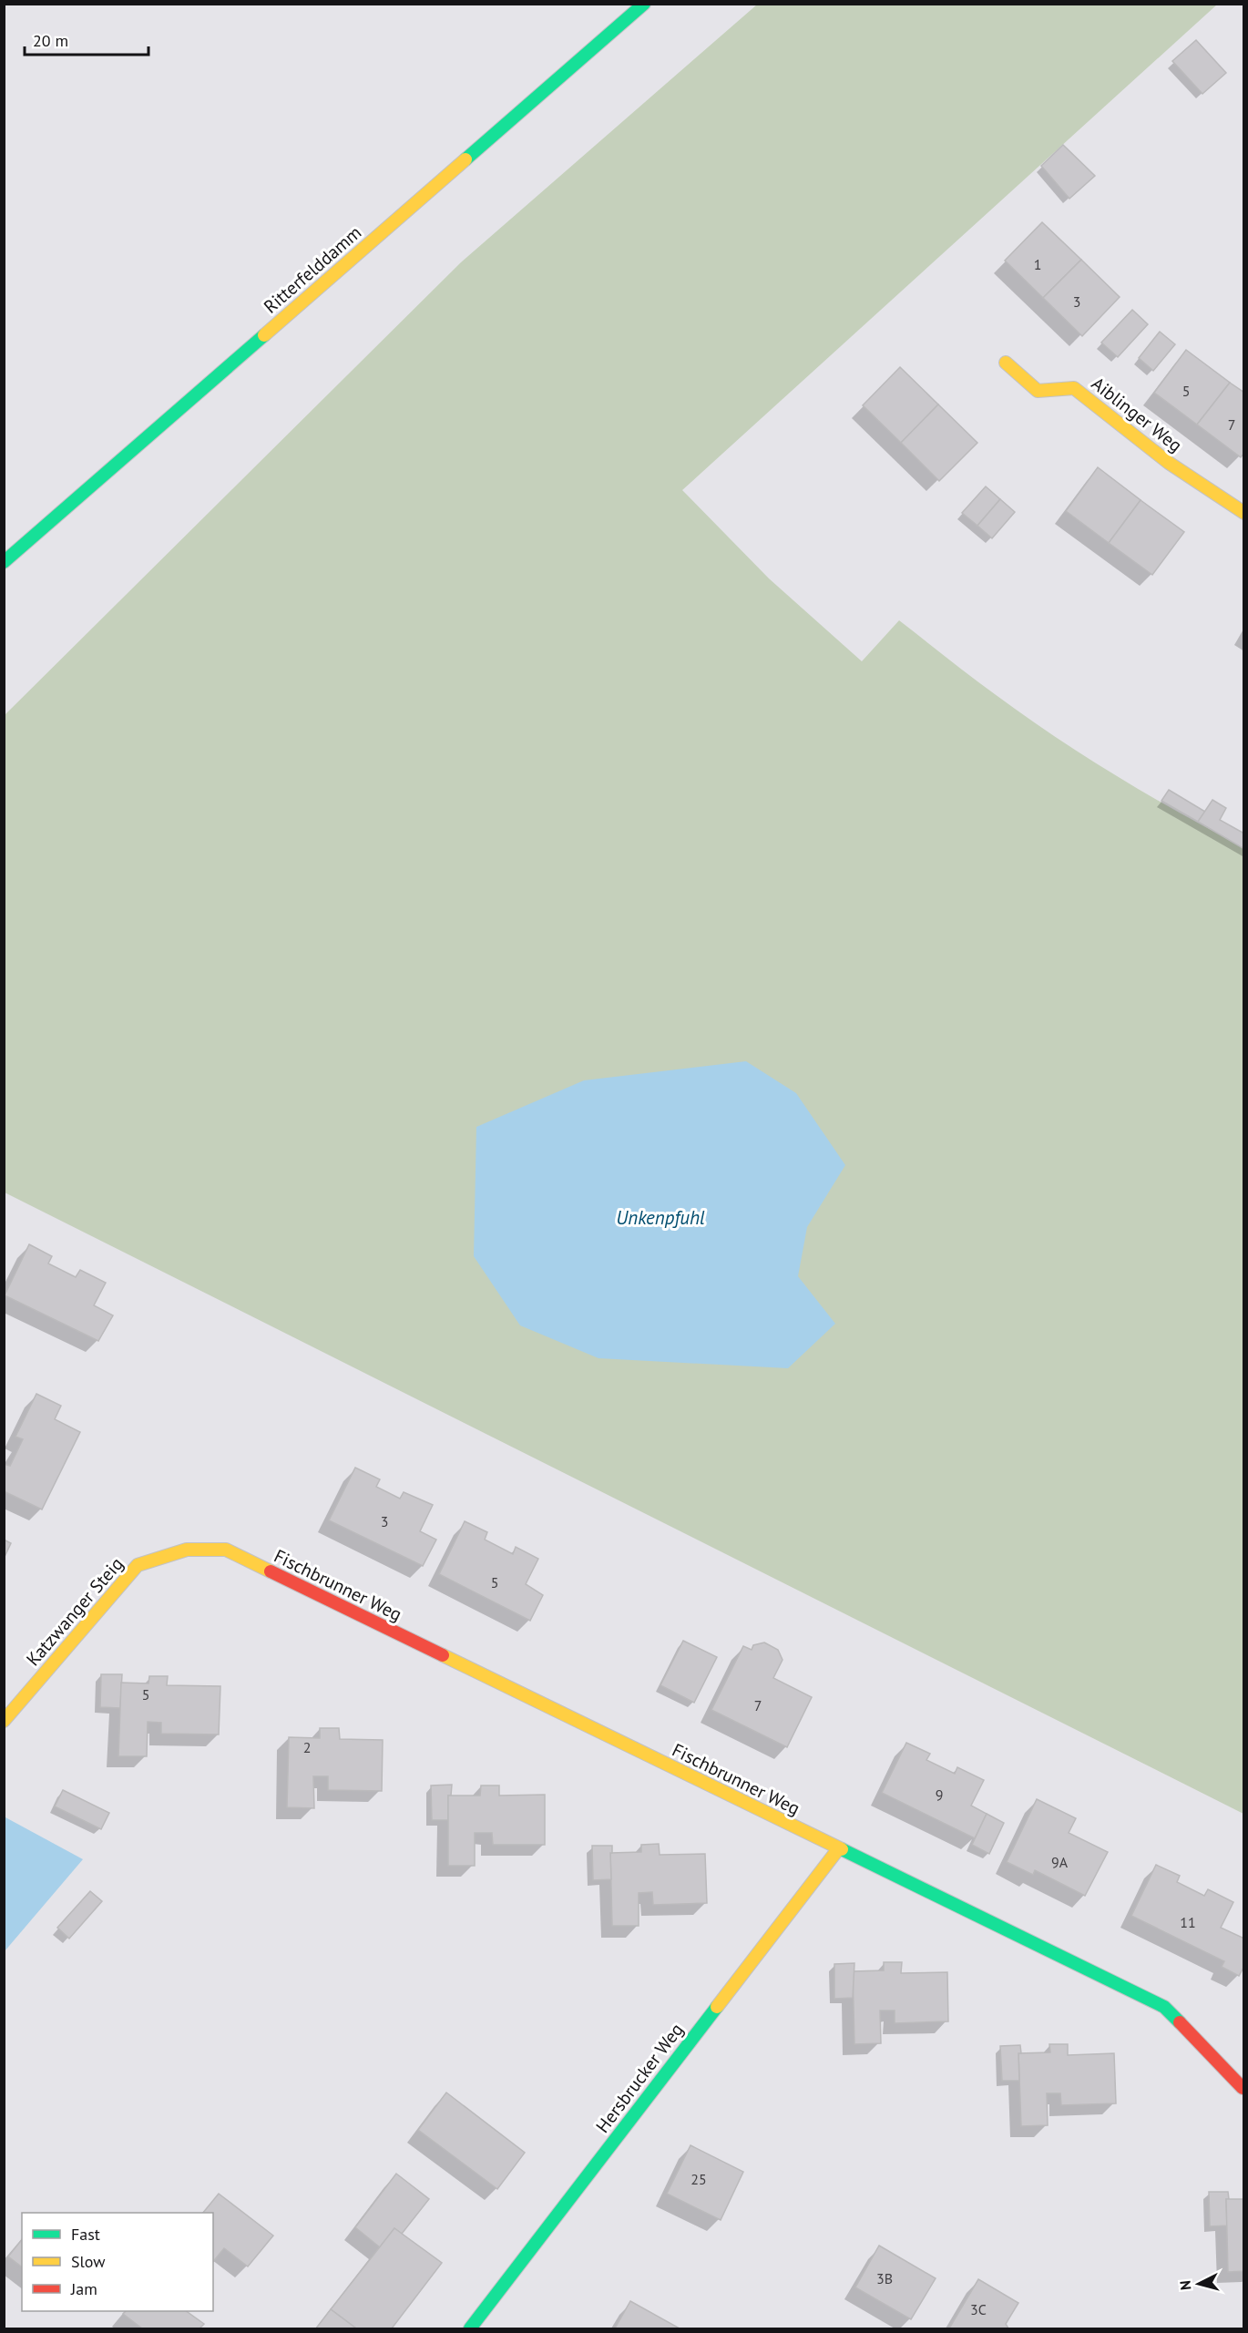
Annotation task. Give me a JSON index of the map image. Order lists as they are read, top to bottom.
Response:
{
  "streets": {
    "street": [
      "Ritterfelddamm",
      "Aiblinger Weg",
      "Fischbrunner Weg",
      "Katzwanger Steig",
      "Hersbrucker Weg"
    ]
  },
  "crossings": [
    ["Fischbrunner Weg", "Katzwanger Steig"],
    ["Fischbrunner Weg", "Hersbrucker Weg"]
  ],
  "water": ["Unkenpfuhl"],
  "house_numbers": [
    "1",
    "3",
    "5",
    "7",
    "3",
    "5",
    "5",
    "7",
    "2",
    "9",
    "9A",
    "11",
    "25",
    "3B",
    "3C"
  ],
  "legend": ["Fast", "Slow", "Jam"],
  "scale_bar": "20 m",
  "north": "left"
}
